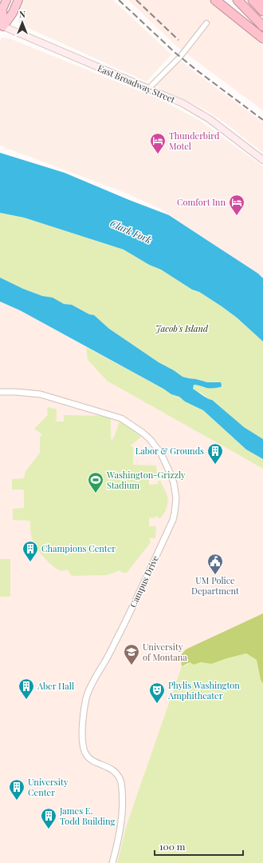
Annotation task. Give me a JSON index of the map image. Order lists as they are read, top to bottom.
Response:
{
  "streets": {
    "main road": ["East Broadway Street"],
    "street": ["Campus Drive"]
  },
  "water": ["Clark Fork"],
  "parks": ["Jacob's Island"],
  "places": {
    "hotel": ["Thunderbird Motel", "Comfort Inn"],
    "building": [
      "Labor & Grounds",
      "Champions Center",
      "Aber Hall",
      "University Center",
      "James E. Todd Building"
    ],
    "sports": ["Washington-Grizzly Stadium"],
    "public building": ["UM Police Department"],
    "school or university": ["University of Montana"],
    "theatre": ["Phylis Washington Amphitheater"]
  },
  "scale_bar": "100 m",
  "north": "top"
}
